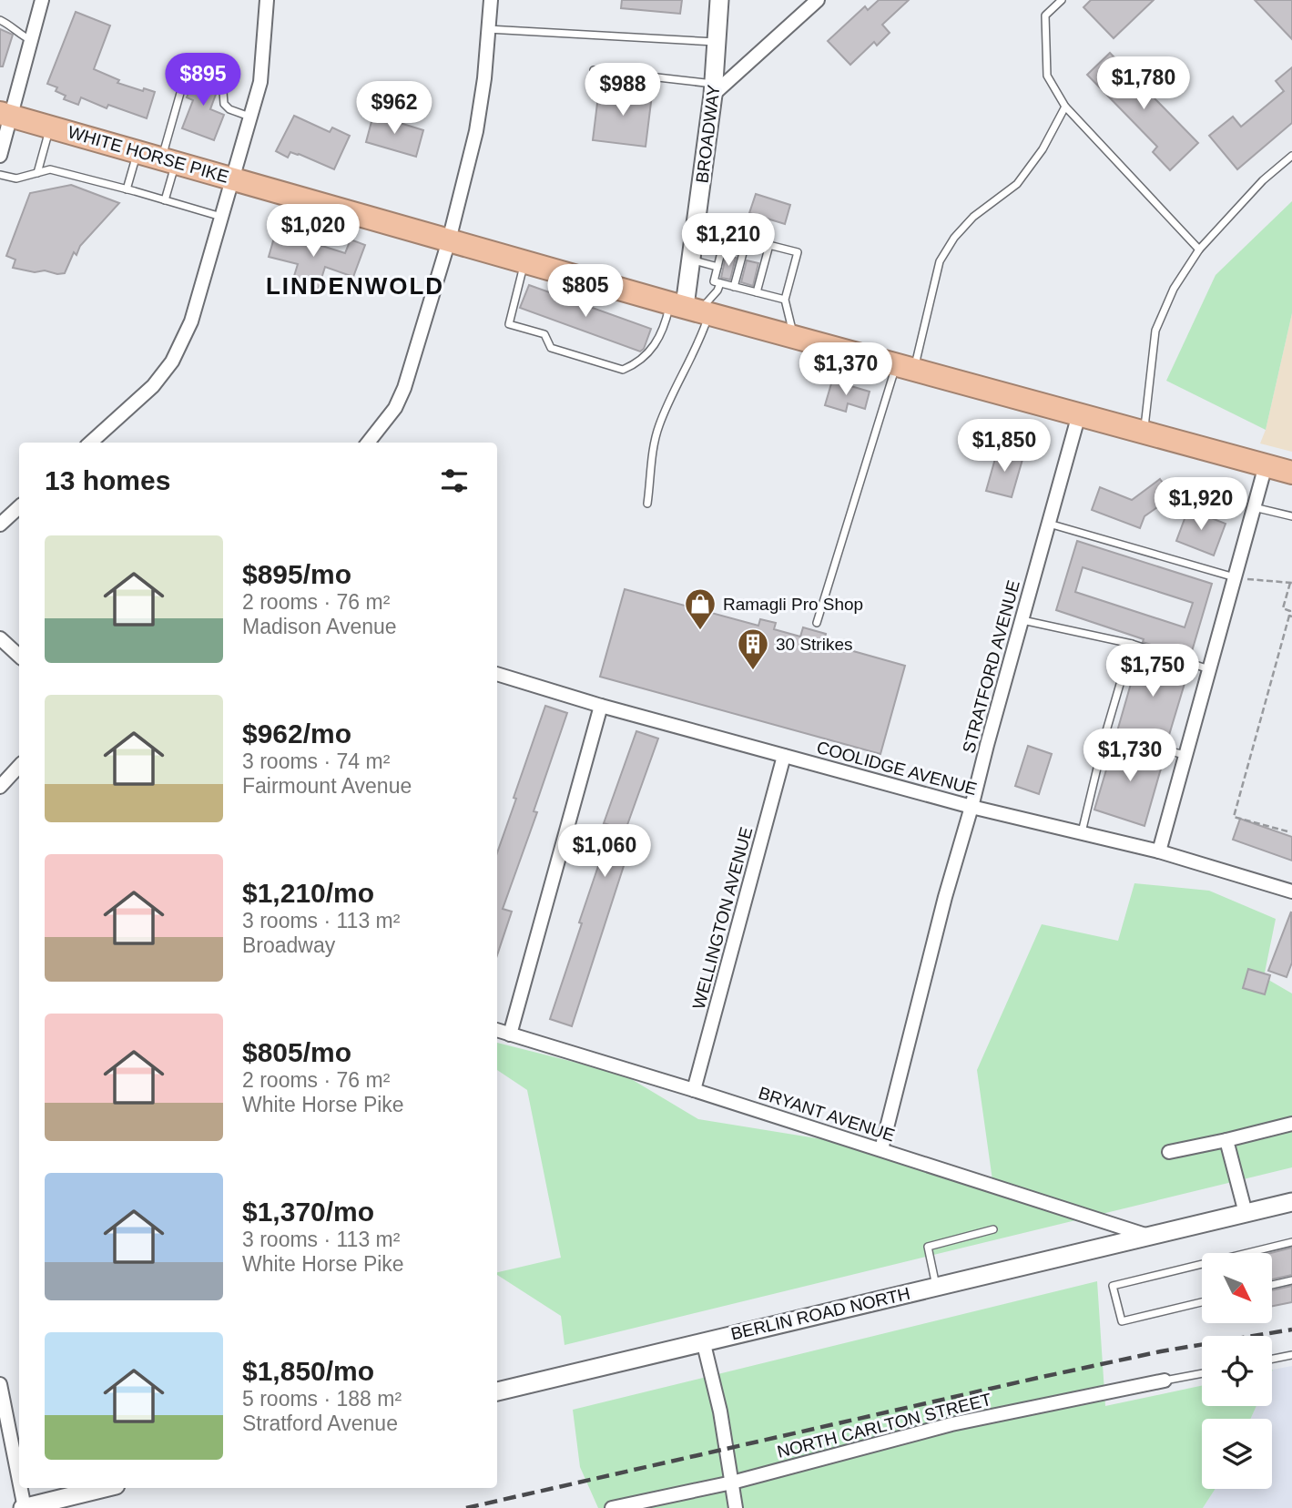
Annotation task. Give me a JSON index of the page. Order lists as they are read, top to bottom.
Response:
{
  "streets": {
    "highway": ["WHITE HORSE PIKE"],
    "street": [
      "BROADWAY",
      "STRATFORD AVENUE",
      "COOLIDGE AVENUE",
      "WELLINGTON AVENUE",
      "BRYANT AVENUE",
      "BERLIN ROAD NORTH",
      "NORTH CARLTON STREET"
    ]
  },
  "crossings": [
    ["BROADWAY", "WHITE HORSE PIKE"],
    ["WHITE HORSE PIKE", "STRATFORD AVENUE"],
    ["STRATFORD AVENUE", "COOLIDGE AVENUE"],
    ["STRATFORD AVENUE", "BRYANT AVENUE"],
    ["COOLIDGE AVENUE", "WELLINGTON AVENUE"],
    ["WELLINGTON AVENUE", "BRYANT AVENUE"],
    ["BRYANT AVENUE", "BERLIN ROAD NORTH"]
  ],
  "districts": ["LINDENWOLD"],
  "places": {
    "shop": ["Ramagli Pro Shop"],
    "building": ["30 Strikes"]
  },
  "north": "bottom right",
  "page": {
    "price": [
      "$895",
      "$1,780",
      "$988",
      "$962",
      "$1,020",
      "$1,210",
      "$805",
      "$1,370",
      "$1,850",
      "$1,920",
      "$1,750",
      "$1,730",
      "$1,060"
    ],
    "heading": "13 homes",
    "list": [
      {
        "name": "$895/mo",
        "note": "2 rooms · 76 m² · Madison Avenue"
      },
      {
        "name": "$962/mo",
        "note": "3 rooms · 74 m² · Fairmount Avenue"
      },
      {
        "name": "$1,210/mo",
        "note": "3 rooms · 113 m² · Broadway"
      },
      {
        "name": "$805/mo",
        "note": "2 rooms · 76 m² · White Horse Pike"
      },
      {
        "name": "$1,370/mo",
        "note": "3 rooms · 113 m² · White Horse Pike"
      },
      {
        "name": "$1,850/mo",
        "note": "5 rooms · 188 m² · Stratford Avenue"
      }
    ]
  }
}
